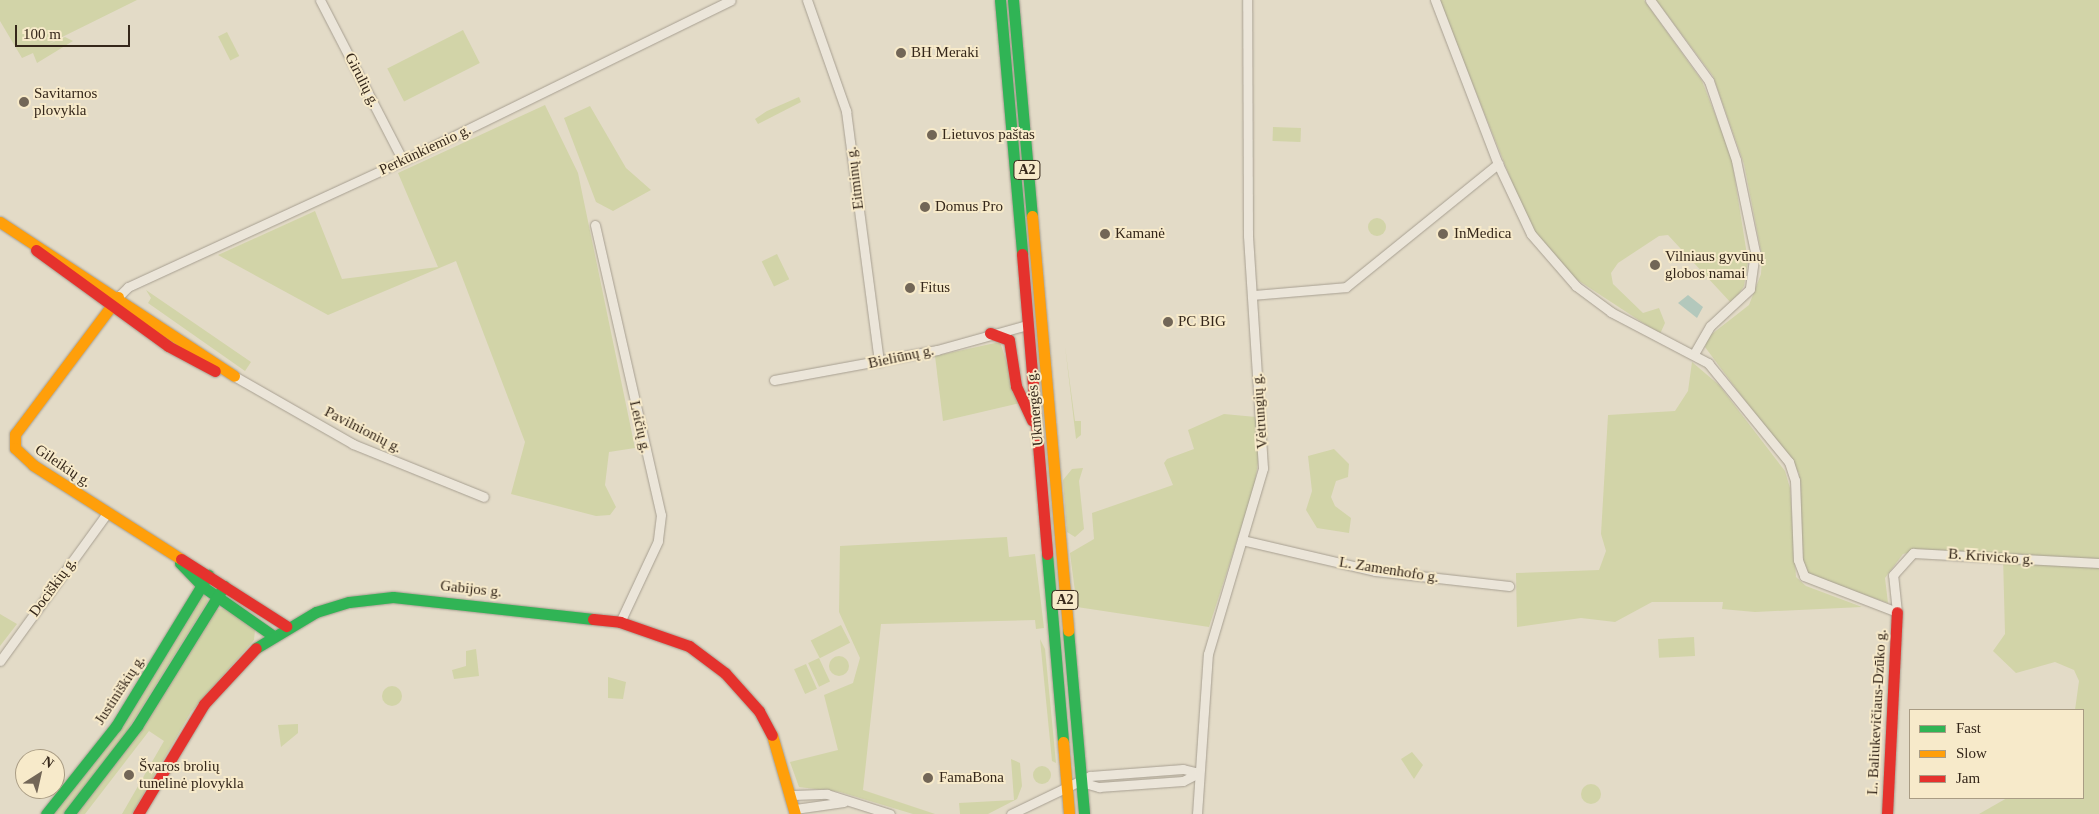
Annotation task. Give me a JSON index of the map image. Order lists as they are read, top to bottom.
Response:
{
  "streets": {
    "main road": [
      "A2",
      "Ukmergės g.",
      "Pavilnionių g.",
      "Gileikių g.",
      "Gabijos g.",
      "Justiniškių g.",
      "L. Baliukevičiaus-Dzūko g."
    ],
    "street": [
      "Girulių g.",
      "Perkūnkiemio g.",
      "Eitminų g.",
      "Bieliūnų g.",
      "Vėtrungių g.",
      "Leičių g.",
      "B. Krivicko g.",
      "L. Zamenhofo g.",
      "Dociškių g."
    ]
  },
  "crossings": [
    ["Girulių g.", "Perkūnkiemio g."],
    ["Perkūnkiemio g.", "Pavilnionių g."],
    ["Perkūnkiemio g.", "Gileikių g."],
    ["Eitminų g.", "Bieliūnų g."],
    ["Bieliūnų g.", "Ukmergės g."],
    ["Vėtrungių g.", "L. Zamenhofo g."],
    ["Leičių g.", "Gabijos g."],
    ["Pavilnionių g.", "Gileikių g."],
    ["Gileikių g.", "Dociškių g."],
    ["Gileikių g.", "Gabijos g."],
    ["Gileikių g.", "Justiniškių g."],
    ["B. Krivicko g.", "L. Baliukevičiaus-Dzūko g."]
  ],
  "places": [
    "BH Meraki",
    "Savitarnos plovykla",
    "Lietuvos paštas",
    "Domus Pro",
    "Kamanė",
    "InMedica",
    "Vilniaus gyvūnų globos namai",
    "Fitus",
    "PC BIG",
    "Švaros brolių tunelinė plovykla",
    "FamaBona"
  ],
  "legend": ["Fast", "Slow", "Jam"],
  "scale_bar": "100 m",
  "north": "top right"
}
